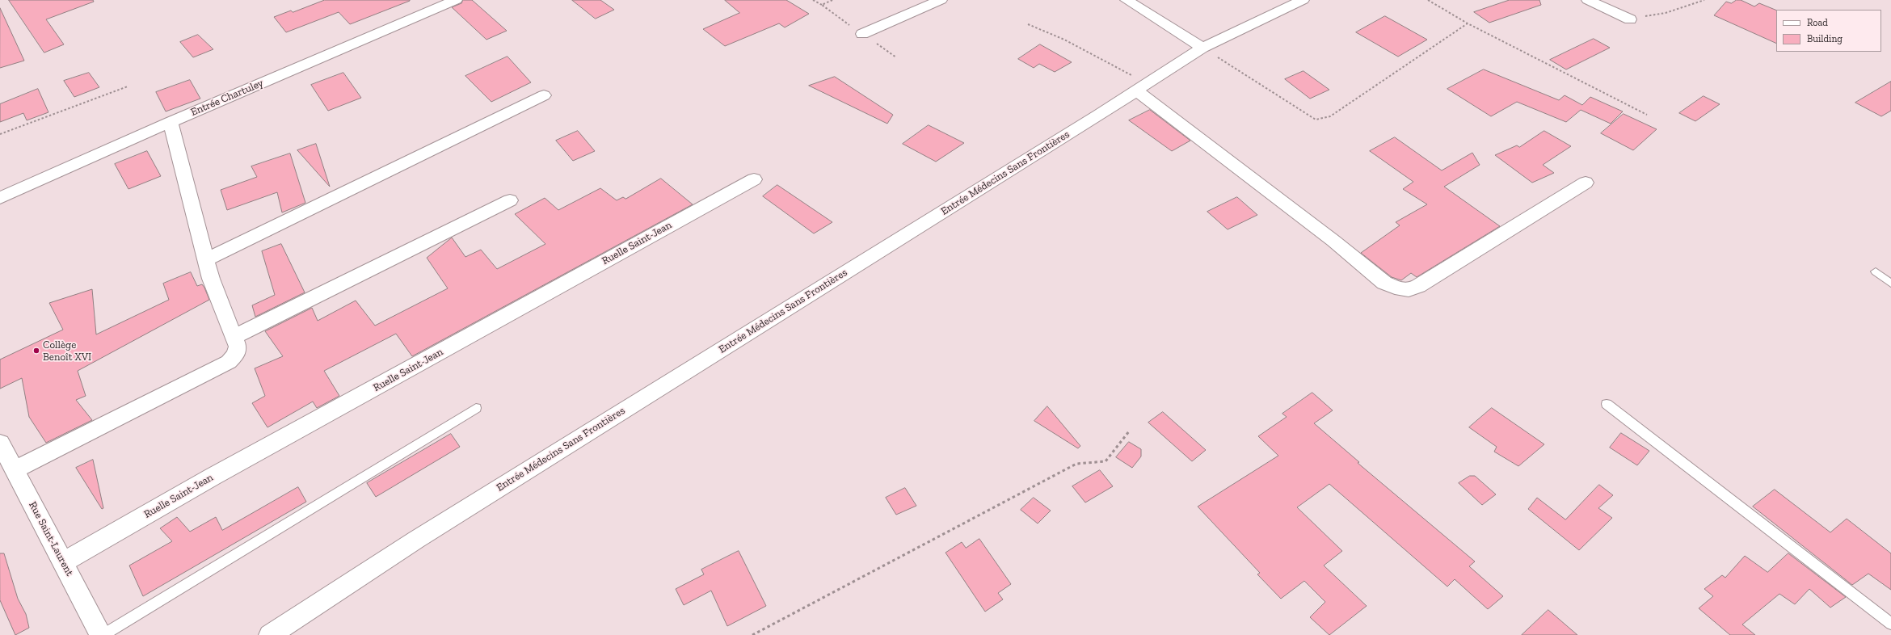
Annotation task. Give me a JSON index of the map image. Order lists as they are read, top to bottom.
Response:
{
  "streets": {
    "street": [
      "Entrée Chartuley",
      "Entrée Médecins Sans Frontières",
      "Ruelle Saint-Jean",
      "Rue Saint-Laurent"
    ]
  },
  "crossings": [
    ["Ruelle Saint-Jean", "Rue Saint-Laurent"]
  ],
  "places": ["Collège Benoît XVI"],
  "legend": ["Road", "Building"]
}
